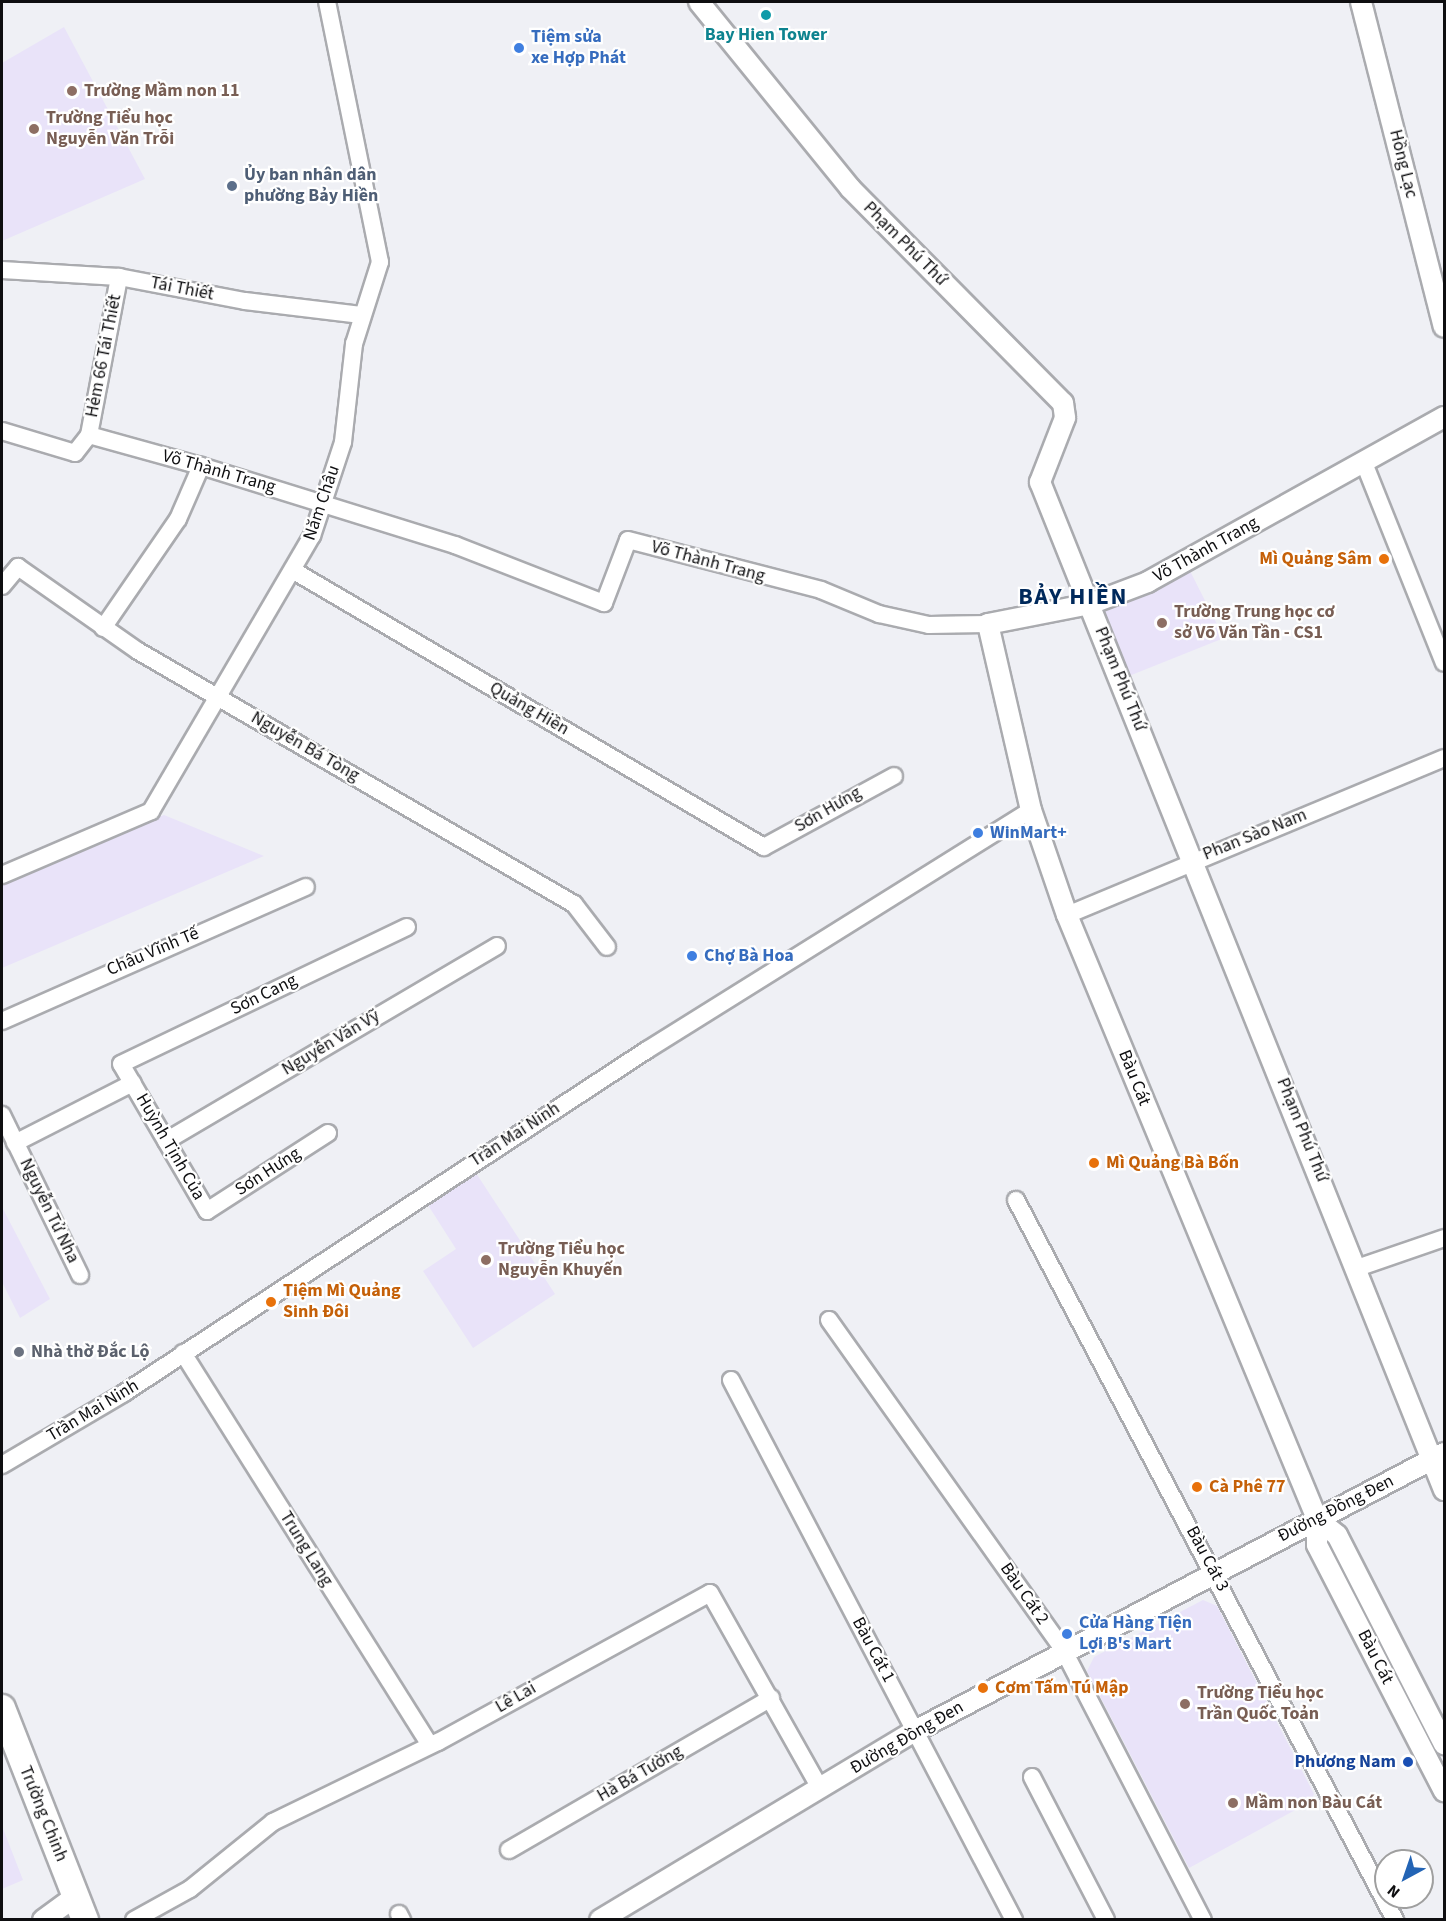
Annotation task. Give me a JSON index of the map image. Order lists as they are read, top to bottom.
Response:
{
  "streets": {
    "main road": ["Trường Chinh"],
    "street": [
      "Hồng Lạc",
      "Phạm Phú Thứ",
      "Tái Thiết",
      "Hẻm 66 Tái Thiết",
      "Võ Thành Trang",
      "Năm Châu",
      "Quảng Hiền",
      "Nguyễn Bá Tòng",
      "Sơn Hưng",
      "Phan Sào Nam",
      "Châu Vĩnh Tế",
      "Sơn Cang",
      "Nguyễn Văn Vỹ",
      "Bàu Cát",
      "Trần Mai Ninh",
      "Huỳnh Tịnh Của",
      "Nguyễn Tử Nha",
      "Đường Đồng Đen",
      "Trung Lang",
      "Bàu Cát 3",
      "Bàu Cát 2",
      "Bàu Cát 1",
      "Lê Lai",
      "Hà Bá Tường"
    ]
  },
  "crossings": [
    ["Phạm Phú Thứ", "Võ Thành Trang"],
    ["Phạm Phú Thứ", "Phan Sào Nam"],
    ["Phạm Phú Thứ", "Đường Đồng Đen"],
    ["Tái Thiết", "Hẻm 66 Tái Thiết"],
    ["Tái Thiết", "Năm Châu"],
    ["Hẻm 66 Tái Thiết", "Võ Thành Trang"],
    ["Võ Thành Trang", "Năm Châu"],
    ["Võ Thành Trang", "Bàu Cát"],
    ["Năm Châu", "Quảng Hiền"],
    ["Năm Châu", "Nguyễn Bá Tòng"],
    ["Quảng Hiền", "Sơn Hưng"],
    ["Sơn Hưng", "Huỳnh Tịnh Của"],
    ["Phan Sào Nam", "Bàu Cát"],
    ["Sơn Cang", "Huỳnh Tịnh Của"],
    ["Nguyễn Văn Vỹ", "Huỳnh Tịnh Của"],
    ["Bàu Cát", "Trần Mai Ninh"],
    ["Bàu Cát", "Đường Đồng Đen"],
    ["Trần Mai Ninh", "Trung Lang"],
    ["Huỳnh Tịnh Của", "Nguyễn Tử Nha"],
    ["Đường Đồng Đen", "Bàu Cát 3"],
    ["Đường Đồng Đen", "Bàu Cát 2"],
    ["Đường Đồng Đen", "Bàu Cát 1"],
    ["Đường Đồng Đen", "Lê Lai"],
    ["Trung Lang", "Lê Lai"],
    ["Lê Lai", "Hà Bá Tường"]
  ],
  "districts": ["BẢY HIỀN"],
  "places": [
    "Bay Hien Tower",
    "Tiệm sửa xe Hợp Phát",
    "Trường Mầm non 11",
    "Trường Tiểu học Nguyễn Văn Trỗi",
    "Ủy ban nhân dân phường Bảy Hiền",
    "Mì Quảng Sâm",
    "Trường Trung học cơ sở Võ Văn Tần - CS1",
    "WinMart+",
    "Chợ Bà Hoa",
    "Mì Quảng Bà Bốn",
    "Trường Tiểu học Nguyễn Khuyến",
    "Tiệm Mì Quảng Sinh Đôi",
    "Nhà thờ Đắc Lộ",
    "Cà Phê 77",
    "Cửa Hàng Tiện Lợi B's Mart",
    "Cơm Tấm Tú Mập",
    "Trường Tiểu học Trần Quốc Toản",
    "Phương Nam",
    "Mầm non Bàu Cát"
  ],
  "north": "bottom left"
}
